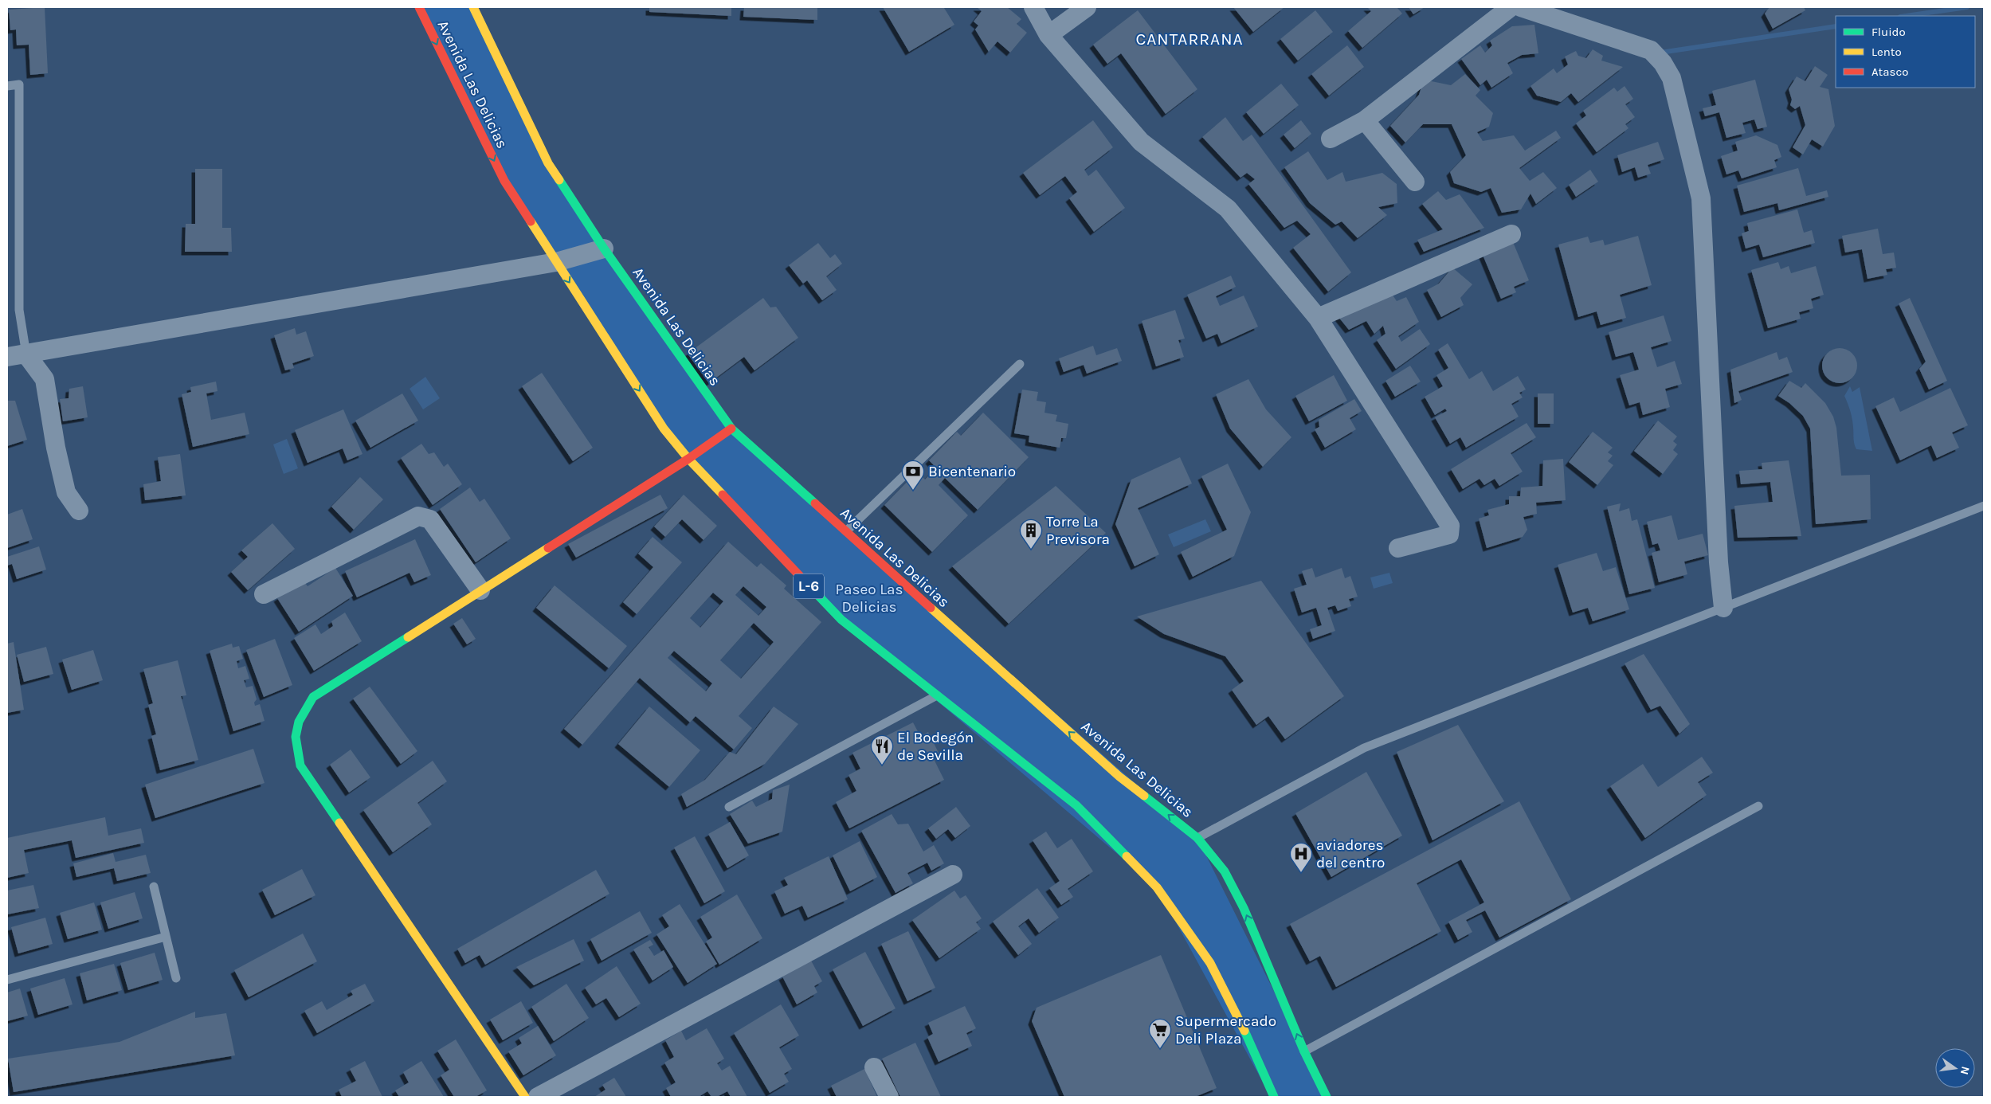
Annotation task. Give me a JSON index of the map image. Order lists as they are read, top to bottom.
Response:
{
  "streets": {
    "main road": ["Avenida Las Delicias", "L-6"]
  },
  "districts": ["CANTARRANA"],
  "parks": ["Paseo Las Delicias"],
  "places": {
    "bank": ["Bicentenario"],
    "building": ["Torre La Previsora"],
    "restaurant": ["El Bodegón de Sevilla"],
    "hospital": ["aviadores del centro"],
    "supermarket": ["Supermercado Deli Plaza"]
  },
  "legend": ["Fluido", "Lento", "Atasco"],
  "north": "right"
}
